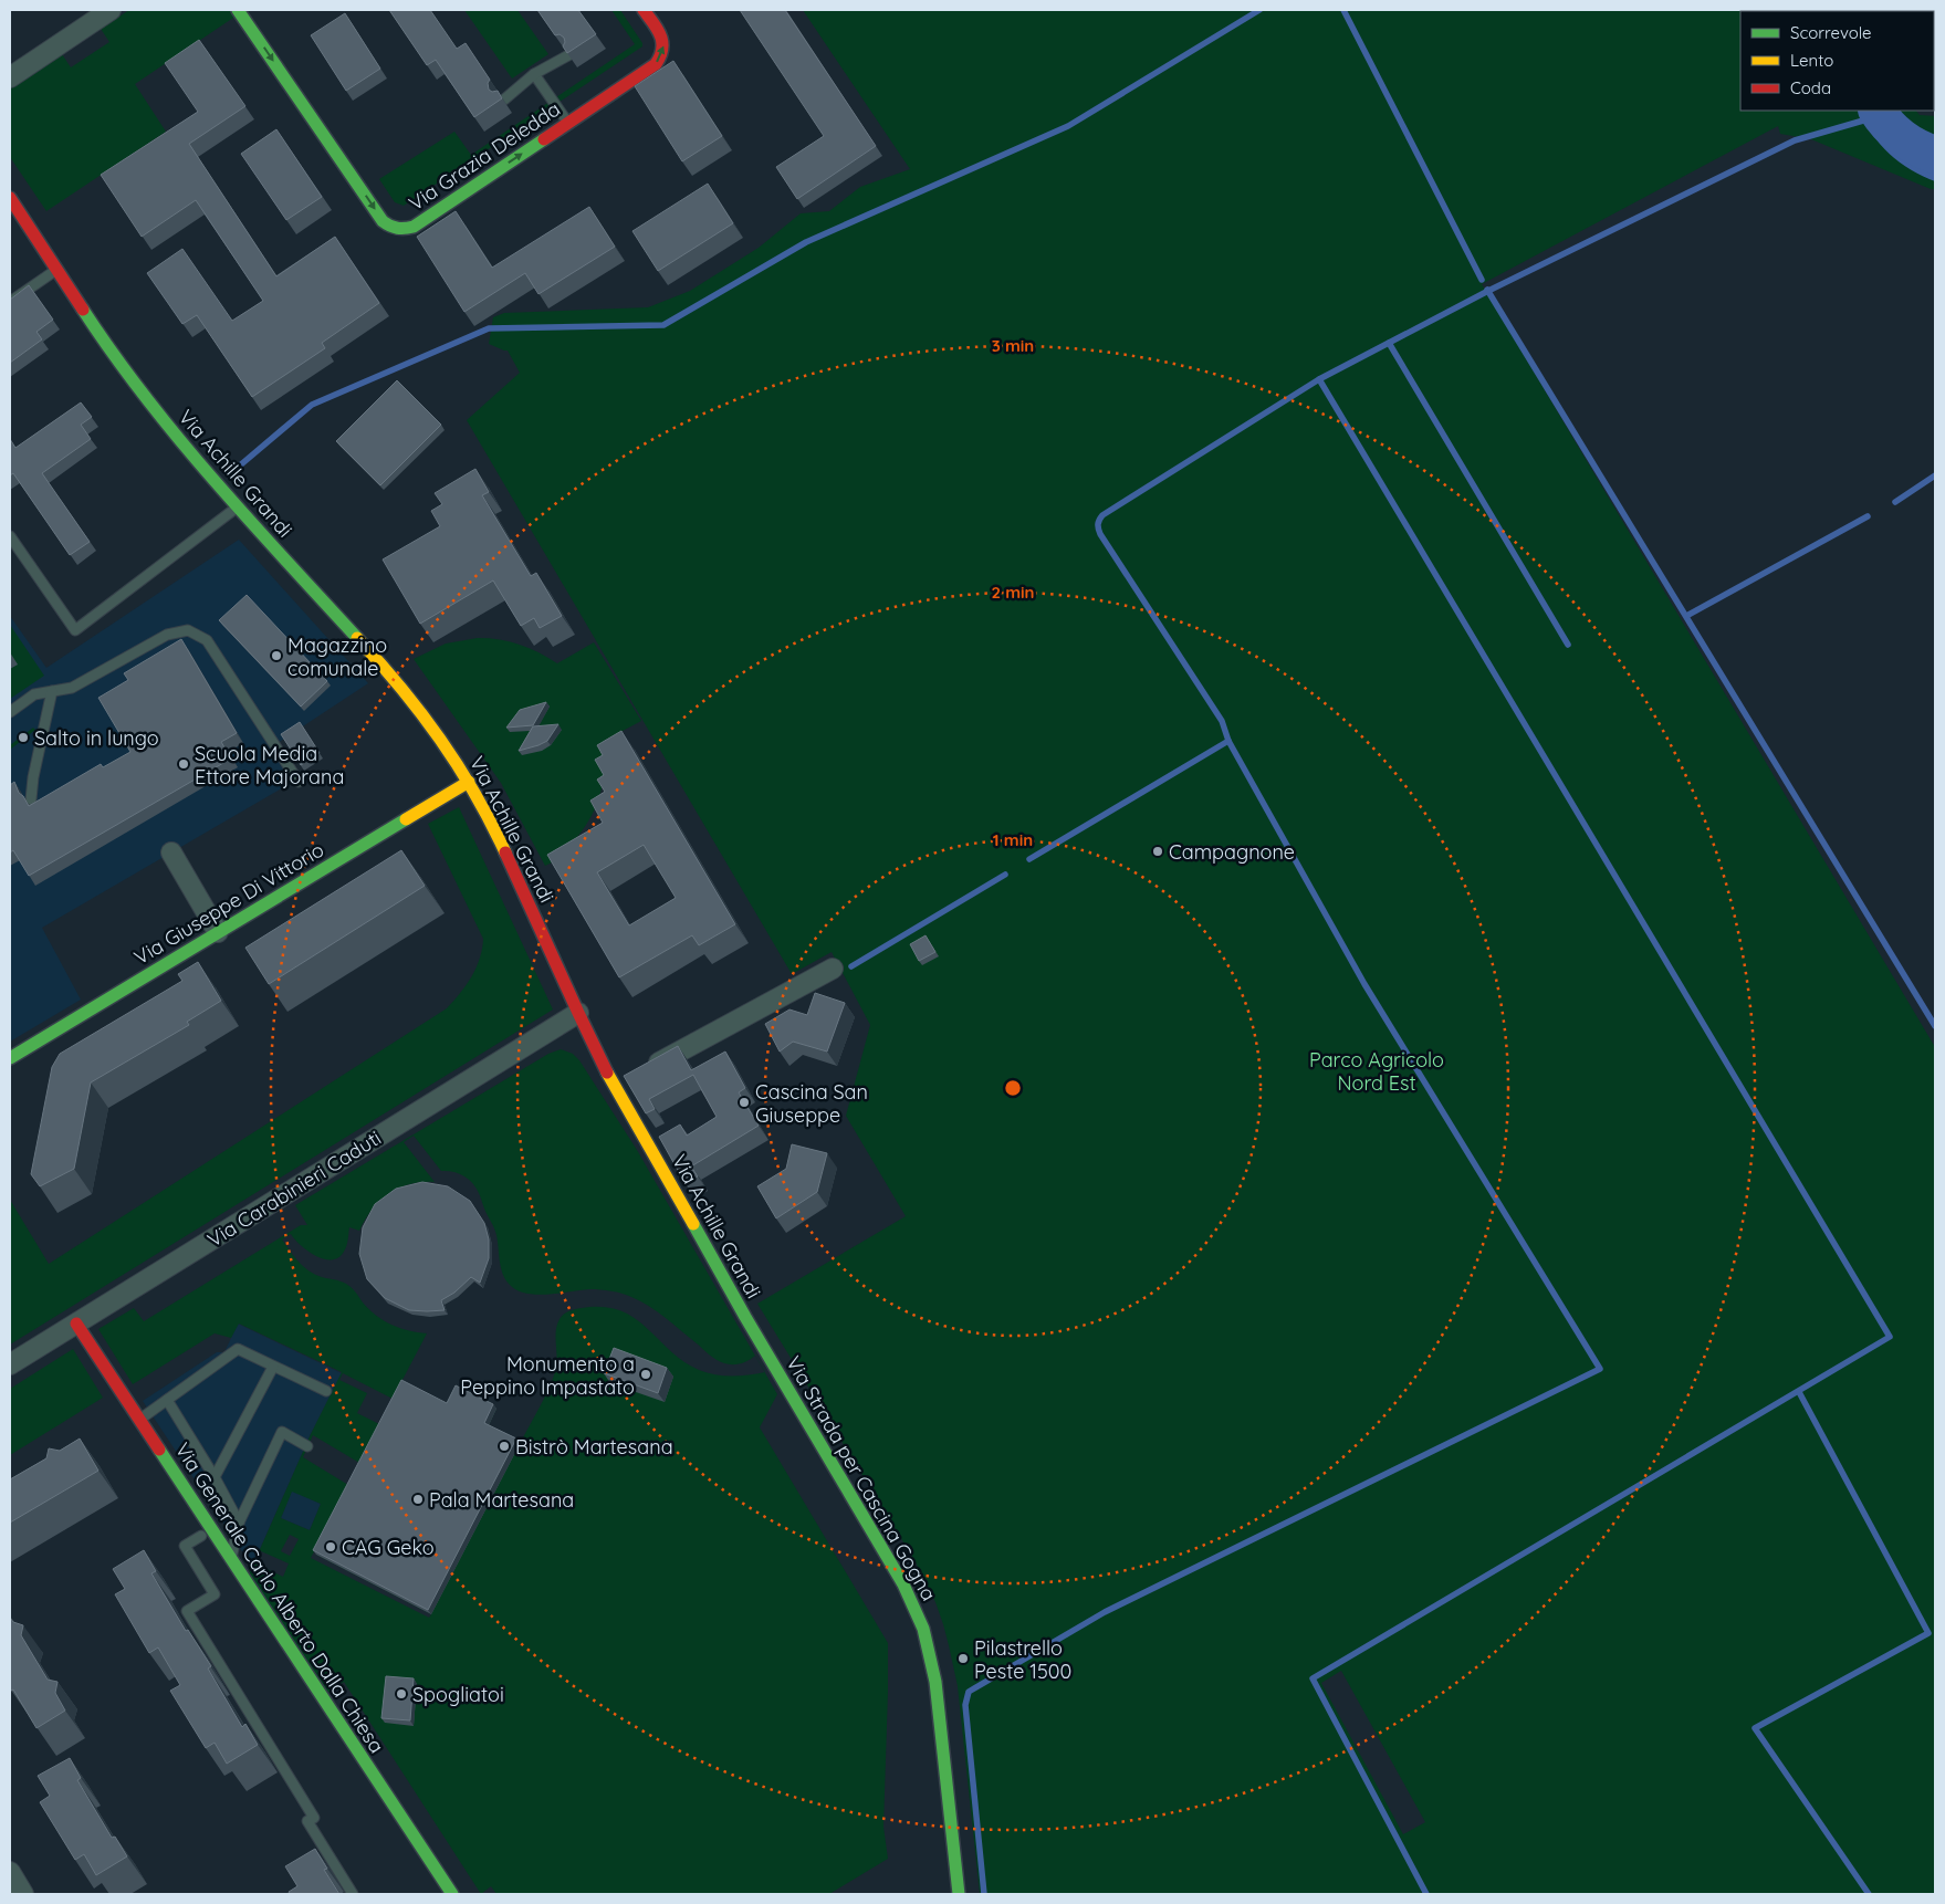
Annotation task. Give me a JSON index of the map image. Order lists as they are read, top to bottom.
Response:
{
  "streets": {
    "street": [
      "Via Grazia Deledda",
      "Via Achille Grandi",
      "Via Giuseppe Di Vittorio",
      "Via Carabinieri Caduti",
      "Via Strada per Cascina Gogna",
      "Via Generale Carlo Alberto Dalla Chiesa"
    ]
  },
  "crossings": [
    ["Via Achille Grandi", "Via Giuseppe Di Vittorio"],
    ["Via Achille Grandi", "Via Carabinieri Caduti"],
    ["Via Achille Grandi", "Via Strada per Cascina Gogna"],
    ["Via Carabinieri Caduti", "Via Generale Carlo Alberto Dalla Chiesa"]
  ],
  "parks": ["Parco Agricolo Nord Est"],
  "places": [
    "Magazzino comunale",
    "Salto in lungo",
    "Scuola Media Ettore Majorana",
    "Campagnone",
    "Cascina San Giuseppe",
    "Monumento a Peppino Impastato",
    "Bistrò Martesana",
    "Pala Martesana",
    "CAG Geko",
    "Pilastrello Peste 1500",
    "Spogliatoi"
  ],
  "legend": ["Scorrevole", "Lento", "Coda"],
  "rings": ["3 min", "2 min", "1 min"]
}
